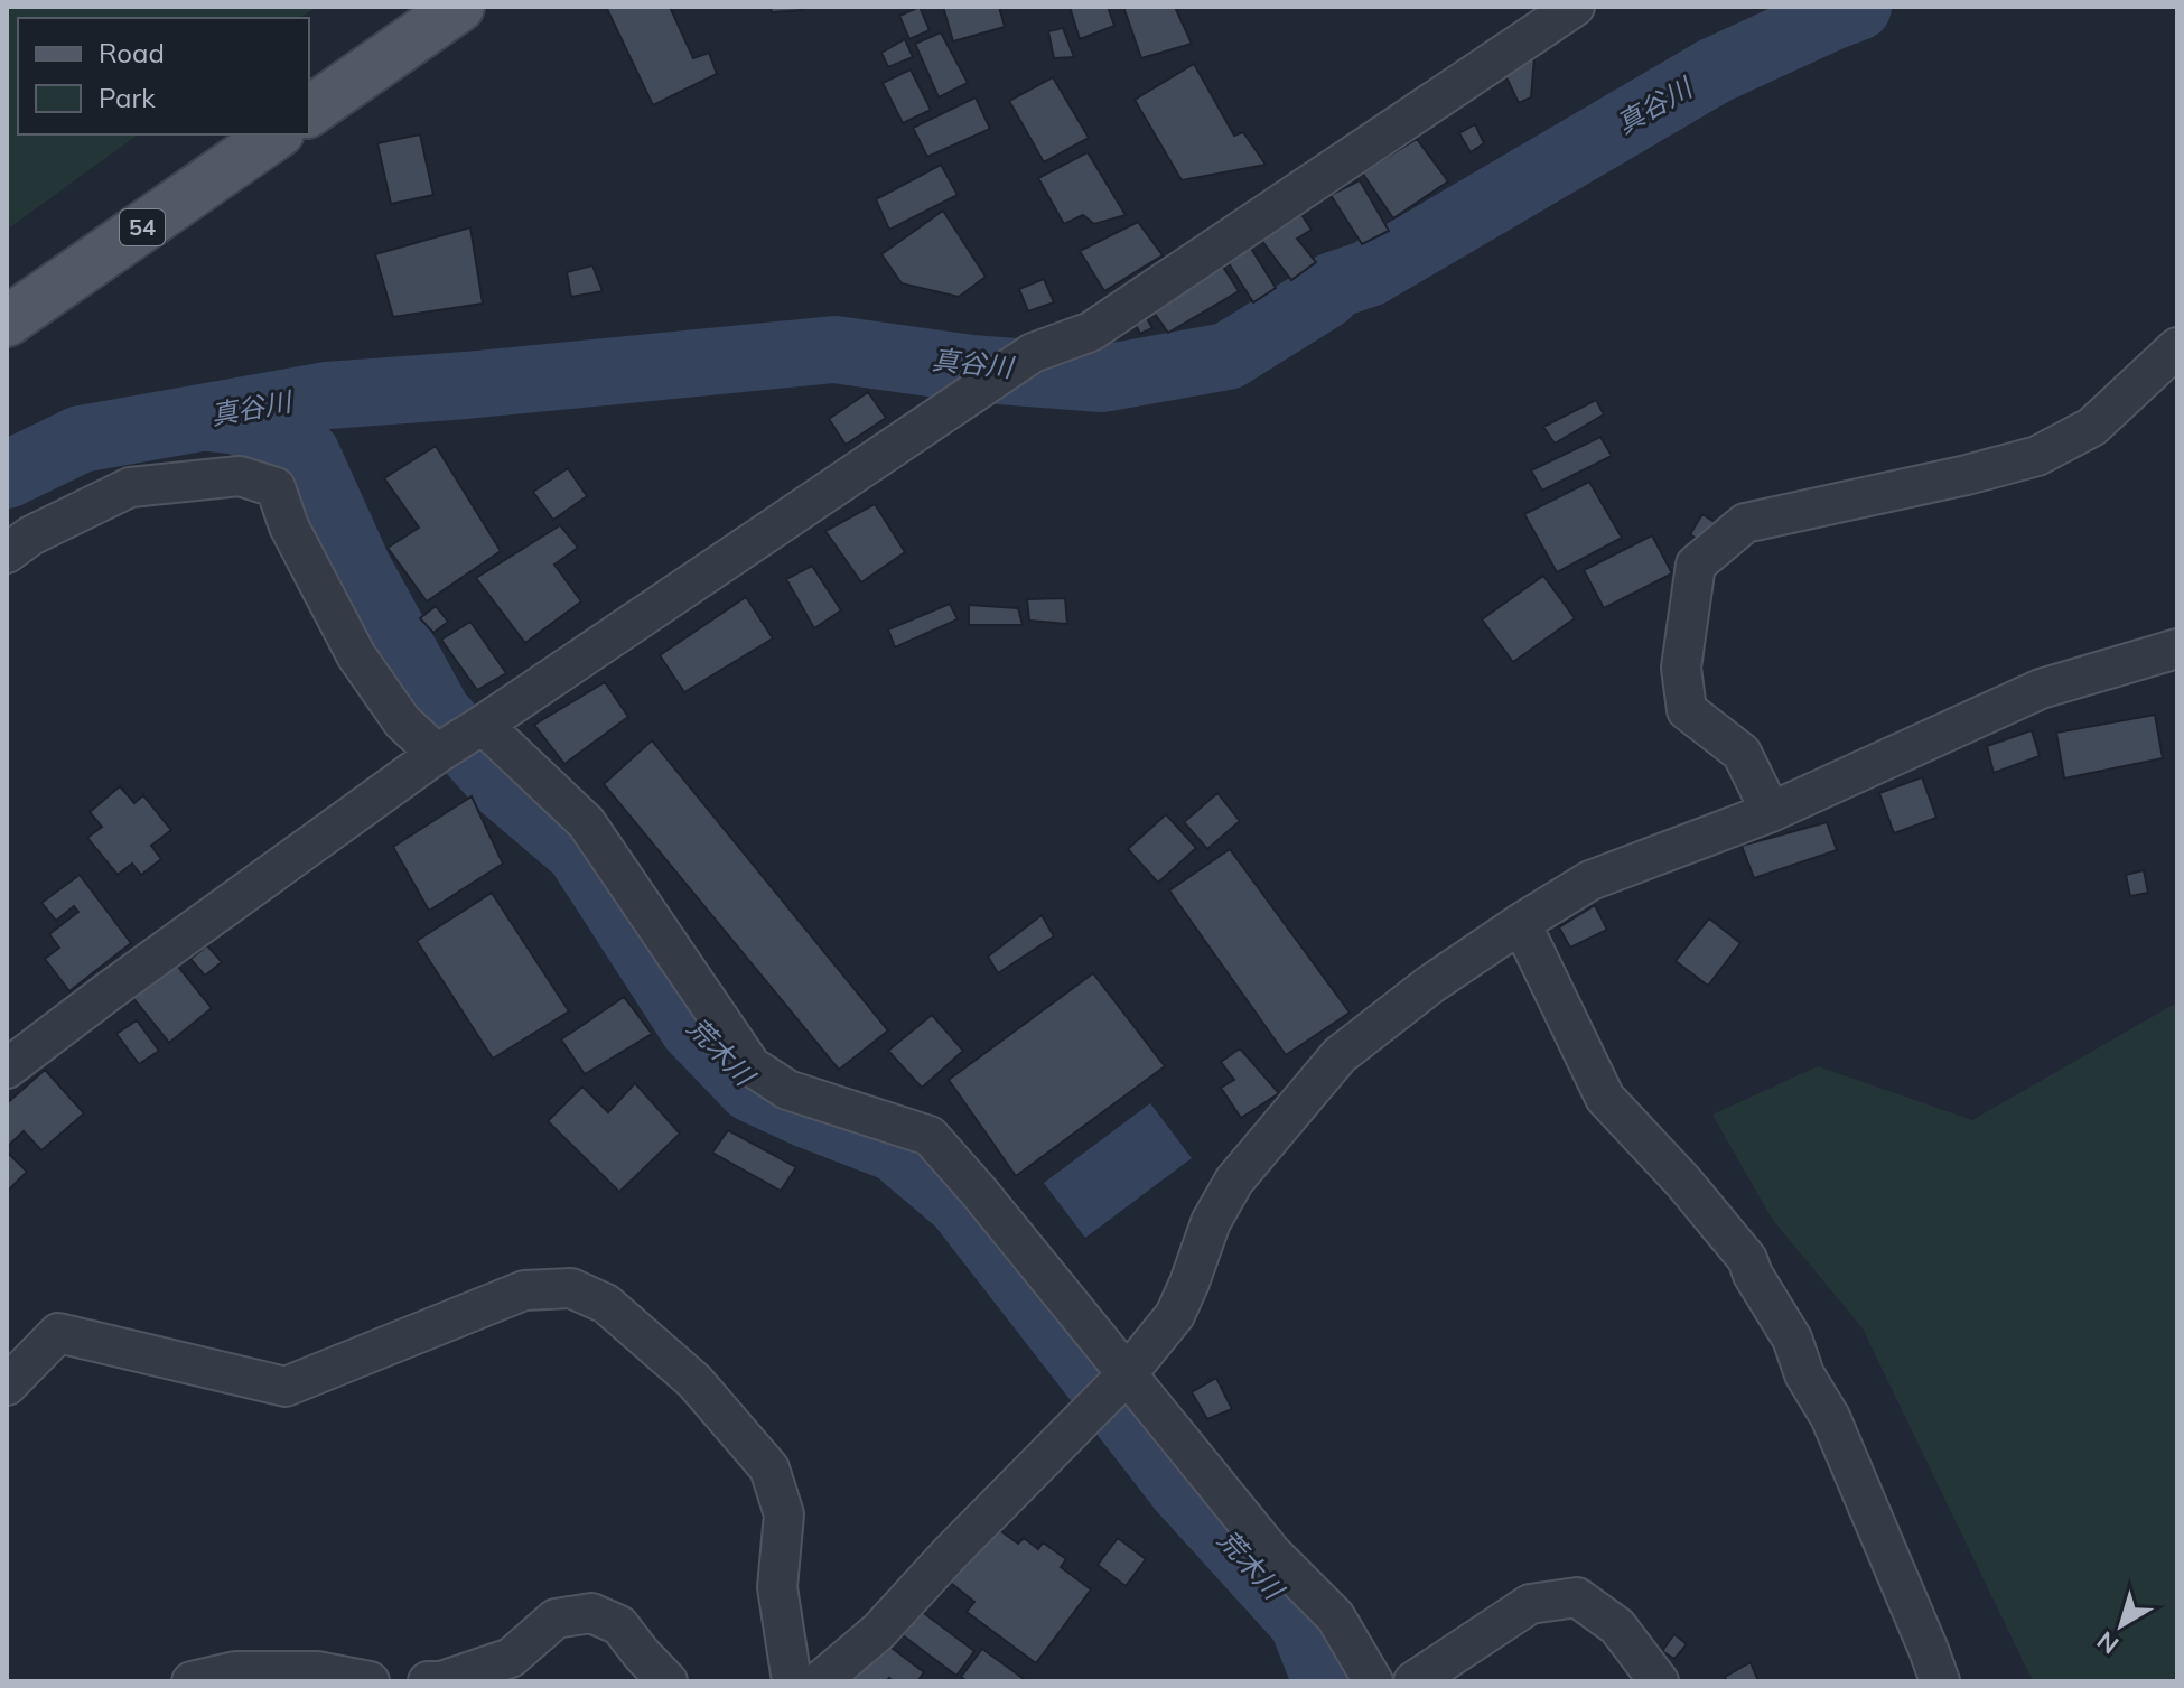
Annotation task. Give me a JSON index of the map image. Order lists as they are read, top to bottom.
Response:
{
  "streets": {
    "main road": ["54"]
  },
  "water": ["真谷川", "荒木川"],
  "legend": ["Road", "Park"],
  "north": "bottom left"
}
